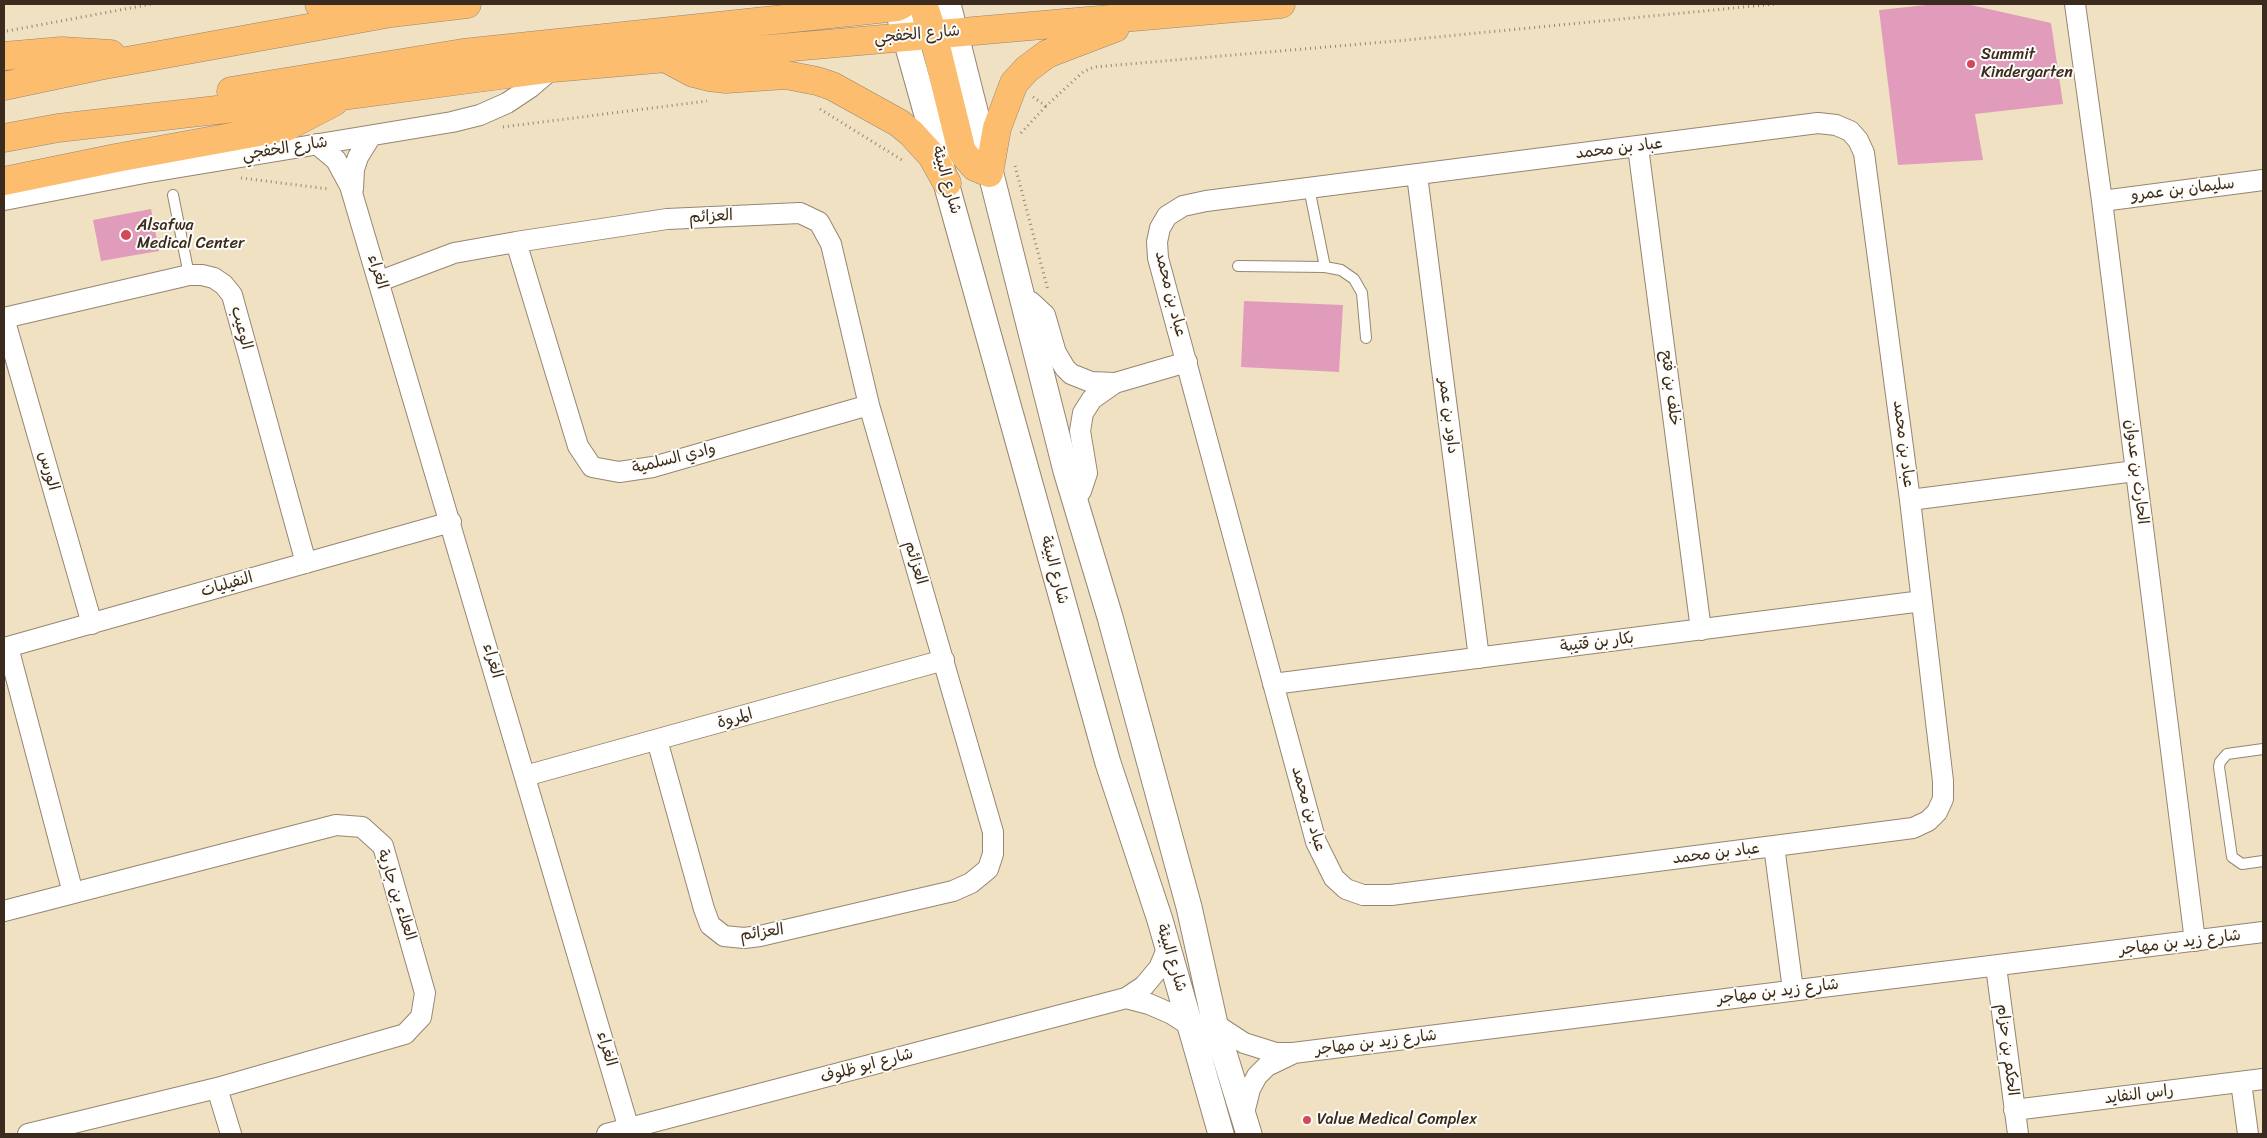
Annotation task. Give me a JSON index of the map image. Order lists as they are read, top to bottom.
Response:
{
  "streets": {
    "highway": ["شارع الخفجي"],
    "street": [
      "عباد بن محمد",
      "شارع البيئة",
      "سليمان بن عمرو",
      "العزائم",
      "الغراء",
      "الوعيب",
      "خلف بن فتح",
      "داود بن عمر",
      "وادي السلمية",
      "الورس",
      "الحارث بن عدوان",
      "النفيليات",
      "بكار بن قتيبة",
      "المروة",
      "العلاء بن جارية",
      "شارع زيد بن مهاجر",
      "الحكم بن حزام",
      "شارع ابو ظلوف",
      "راس النفايد"
    ]
  },
  "crossings": [
    ["شارع الخفجي", "شارع البيئة"],
    ["شارع الخفجي", "الغراء"],
    ["عباد بن محمد", "خلف بن فتح"],
    ["عباد بن محمد", "داود بن عمر"],
    ["عباد بن محمد", "الحارث بن عدوان"],
    ["عباد بن محمد", "بكار بن قتيبة"],
    ["عباد بن محمد", "شارع زيد بن مهاجر"],
    ["شارع البيئة", "شارع زيد بن مهاجر"],
    ["شارع البيئة", "شارع ابو ظلوف"],
    ["سليمان بن عمرو", "الحارث بن عدوان"],
    ["العزائم", "الغراء"],
    ["العزائم", "وادي السلمية"],
    ["العزائم", "المروة"],
    ["الغراء", "النفيليات"],
    ["الغراء", "المروة"],
    ["الغراء", "شارع ابو ظلوف"],
    ["الوعيب", "الورس"],
    ["الوعيب", "النفيليات"],
    ["خلف بن فتح", "بكار بن قتيبة"],
    ["داود بن عمر", "بكار بن قتيبة"],
    ["الورس", "النفيليات"],
    ["الحارث بن عدوان", "شارع زيد بن مهاجر"],
    ["شارع زيد بن مهاجر", "الحكم بن حزام"],
    ["شارع زيد بن مهاجر", "شارع ابو ظلوف"],
    ["الحكم بن حزام", "راس النفايد"]
  ],
  "places": ["Summit Kindergarten", "Alsafwa Medical Center", "Value Medical Complex"]
}
